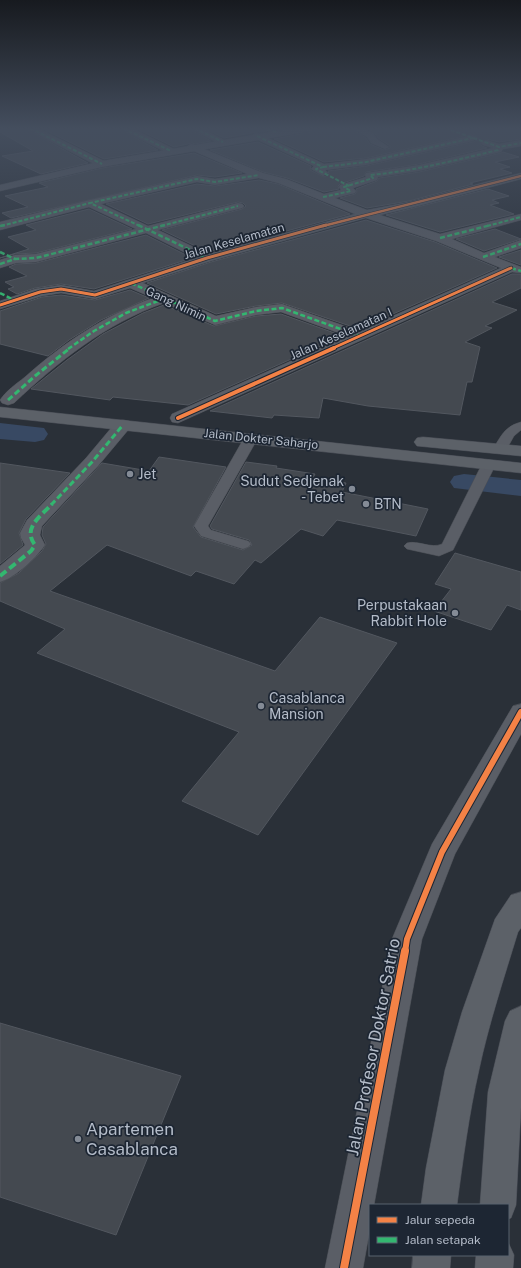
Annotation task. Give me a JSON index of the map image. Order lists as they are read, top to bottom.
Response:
{
  "streets": {
    "main road": ["Jalan Dokter Saharjo"],
    "street": [
      "Jalan Keselamatan",
      "Gang Nimin",
      "Jalan Keselamatan I",
      "Jalan Profesor Doktor Satrio"
    ]
  },
  "crossings": [
    ["Jalan Keselamatan", "Gang Nimin"],
    ["Jalan Keselamatan", "Jalan Keselamatan I"],
    ["Gang Nimin", "Jalan Keselamatan I"],
    ["Jalan Keselamatan I", "Jalan Dokter Saharjo"]
  ],
  "places": [
    "Jet",
    "Sudut Sedjenak - Tebet",
    "BTN",
    "Perpustakaan Rabbit Hole",
    "Casablanca Mansion",
    "Apartemen Casablanca"
  ],
  "legend": ["Jalur sepeda", "Jalan setapak"]
}
